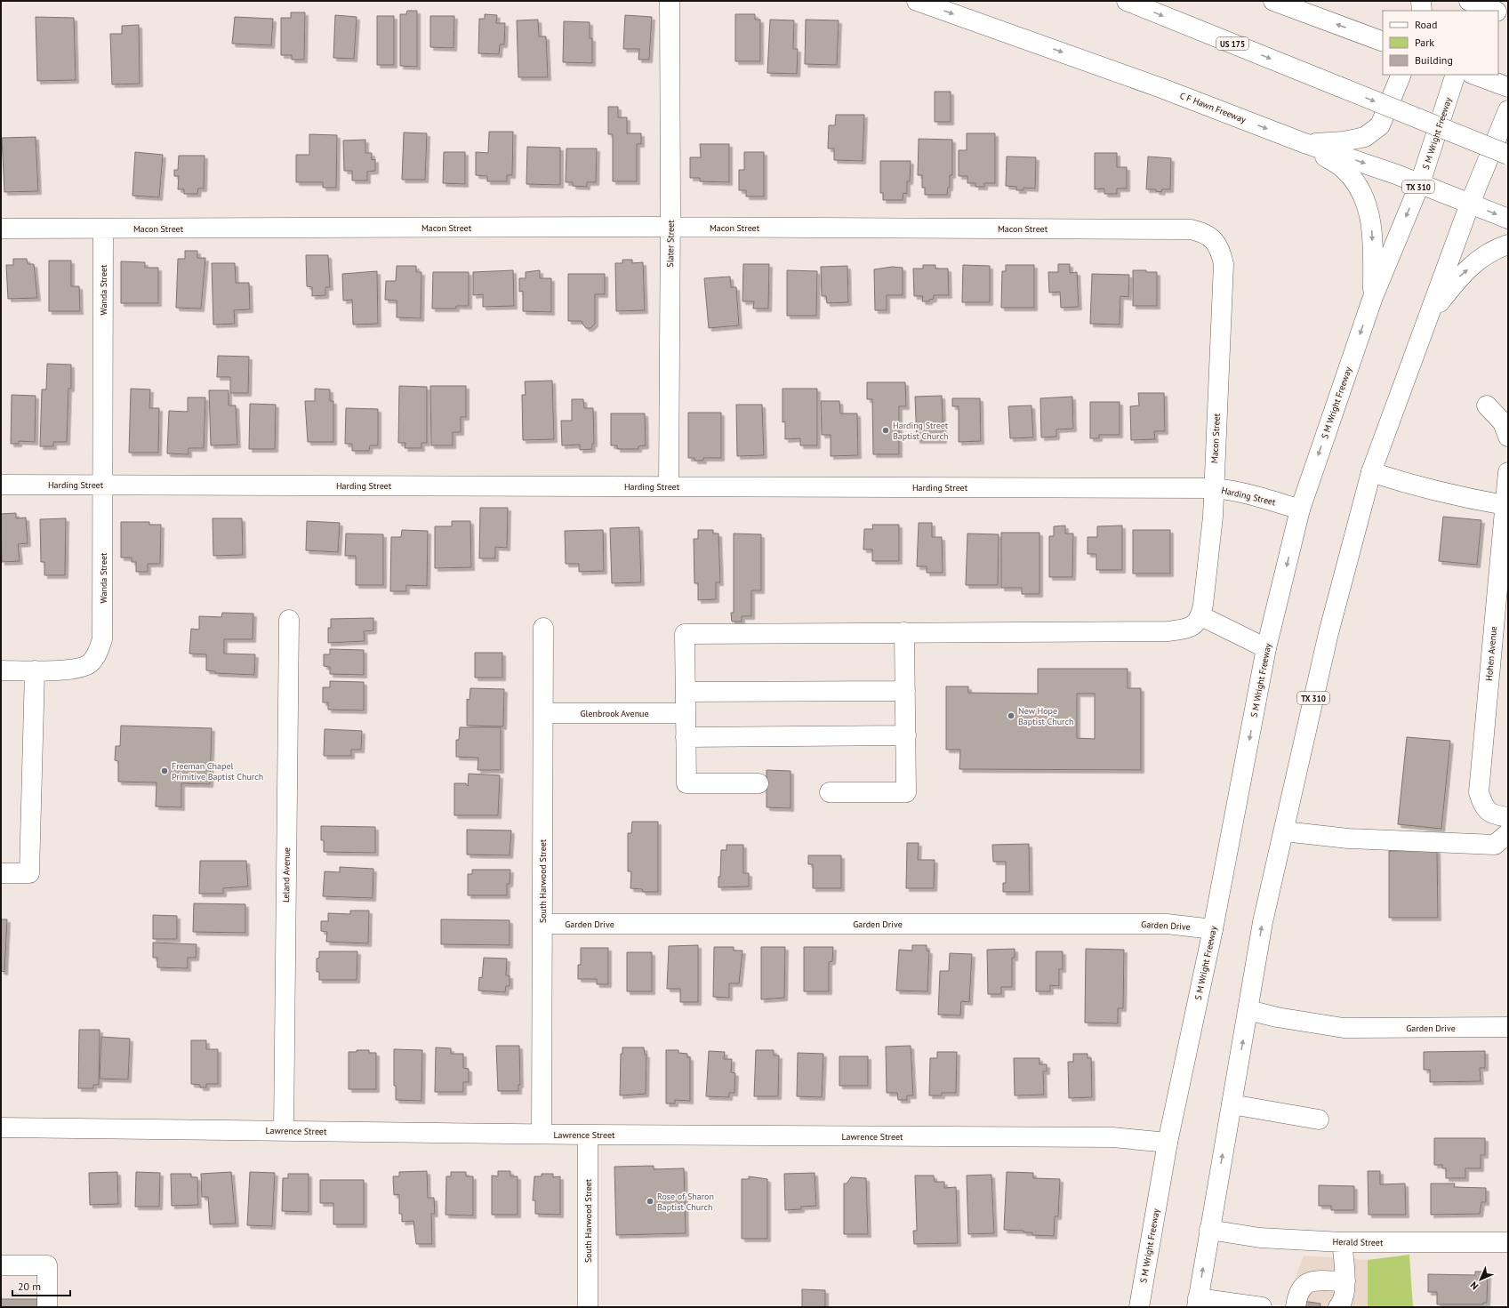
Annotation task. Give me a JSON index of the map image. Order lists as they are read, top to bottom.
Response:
{
  "streets": {
    "main road": [
      "US 175",
      "C F Hawn Freeway",
      "S M Wright Freeway",
      "TX 310",
      "Macon Street",
      "Slater Street",
      "Wanda Street",
      "Harding Street",
      "Hohen Avenue",
      "Glenbrook Avenue",
      "Leland Avenue",
      "South Harwood Street",
      "Garden Drive",
      "Lawrence Street",
      "Herald Street"
    ]
  },
  "crossings": [
    ["C F Hawn Freeway", "S M Wright Freeway"],
    ["C F Hawn Freeway", "TX 310"],
    ["S M Wright Freeway", "Harding Street"],
    ["S M Wright Freeway", "Garden Drive"],
    ["S M Wright Freeway", "Lawrence Street"],
    ["TX 310", "Garden Drive"],
    ["TX 310", "Herald Street"],
    ["Macon Street", "Slater Street"],
    ["Macon Street", "Wanda Street"],
    ["Macon Street", "Harding Street"],
    ["Slater Street", "Harding Street"],
    ["Wanda Street", "Harding Street"],
    ["Glenbrook Avenue", "South Harwood Street"],
    ["Leland Avenue", "Lawrence Street"],
    ["South Harwood Street", "Garden Drive"],
    ["South Harwood Street", "Lawrence Street"]
  ],
  "places": [
    "Harding Street Baptist Church",
    "New Hope Baptist Church",
    "Freeman Chapel Primitive Baptist Church",
    "Rose of Sharon Baptist Church"
  ],
  "legend": ["Road", "Park", "Building"],
  "scale_bar": "20 m",
  "north": "bottom left"
}
